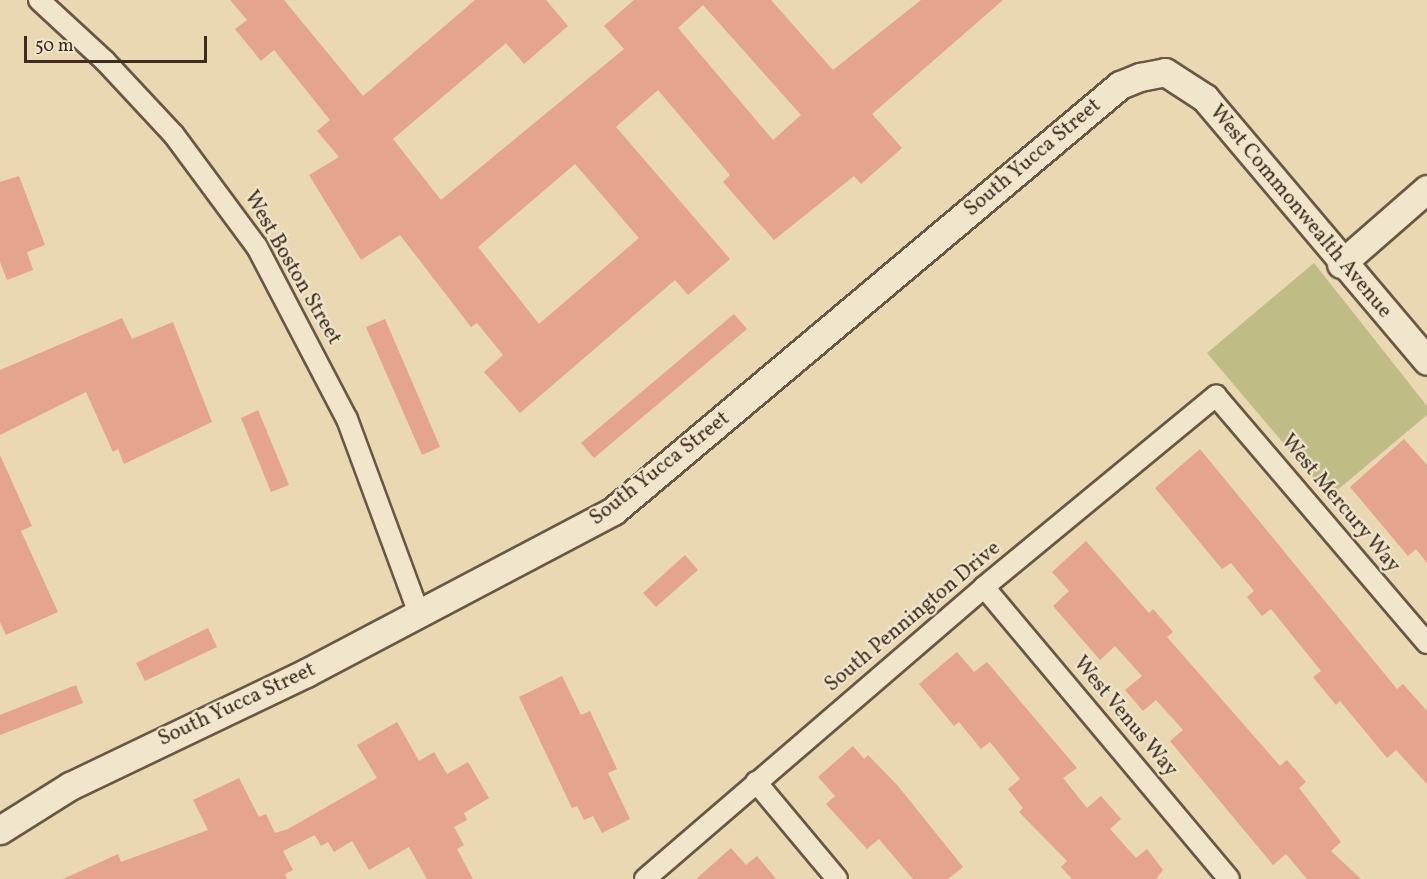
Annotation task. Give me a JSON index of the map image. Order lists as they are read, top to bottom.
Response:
{
  "streets": {
    "street": [
      "South Yucca Street",
      "West Commonwealth Avenue",
      "West Boston Street",
      "West Mercury Way",
      "South Pennington Drive",
      "West Venus Way"
    ]
  },
  "crossings": [
    ["South Yucca Street", "West Commonwealth Avenue"],
    ["South Yucca Street", "West Boston Street"],
    ["West Mercury Way", "South Pennington Drive"],
    ["South Pennington Drive", "West Venus Way"]
  ],
  "scale_bar": "50 m"
}
